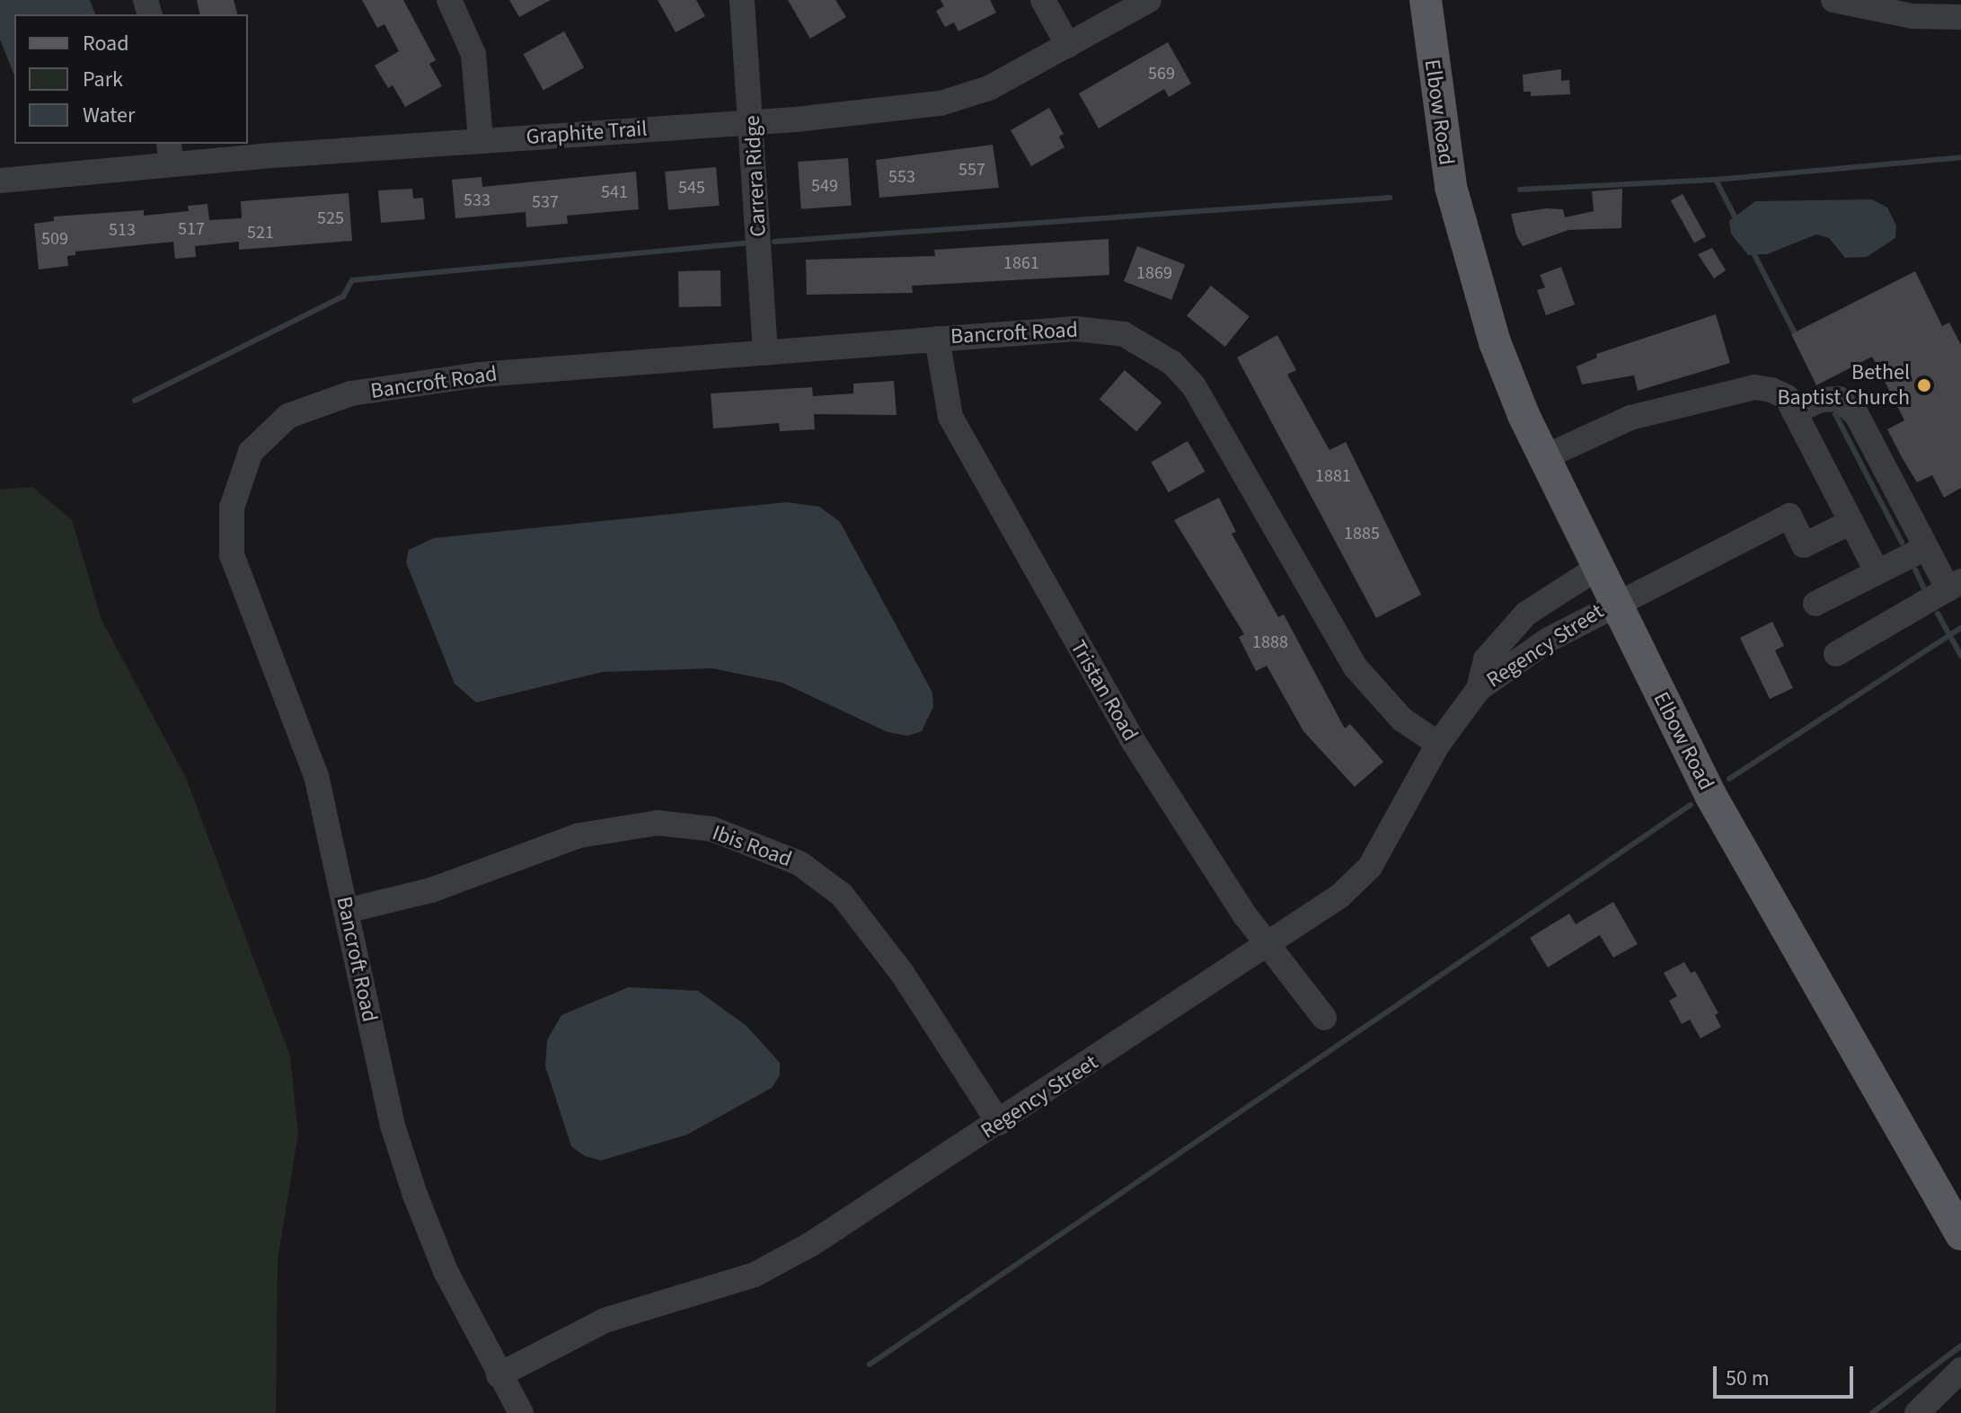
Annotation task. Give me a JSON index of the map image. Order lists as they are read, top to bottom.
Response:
{
  "streets": {
    "main road": ["Elbow Road"],
    "street": [
      "Graphite Trail",
      "Carrera Ridge",
      "Bancroft Road",
      "Regency Street",
      "Tristan Road",
      "Ibis Road"
    ]
  },
  "crossings": [
    ["Elbow Road", "Regency Street"],
    ["Graphite Trail", "Carrera Ridge"],
    ["Carrera Ridge", "Bancroft Road"],
    ["Bancroft Road", "Regency Street"],
    ["Bancroft Road", "Tristan Road"],
    ["Bancroft Road", "Ibis Road"],
    ["Regency Street", "Tristan Road"],
    ["Regency Street", "Ibis Road"]
  ],
  "places": ["Bethel Baptist Church"],
  "house_numbers": [
    "569",
    "557",
    "553",
    "549",
    "545",
    "541",
    "533",
    "537",
    "525",
    "517",
    "513",
    "521",
    "509",
    "1861",
    "1869",
    "1881",
    "1885",
    "1888"
  ],
  "legend": ["Road", "Park", "Water"],
  "scale_bar": "50 m"
}
